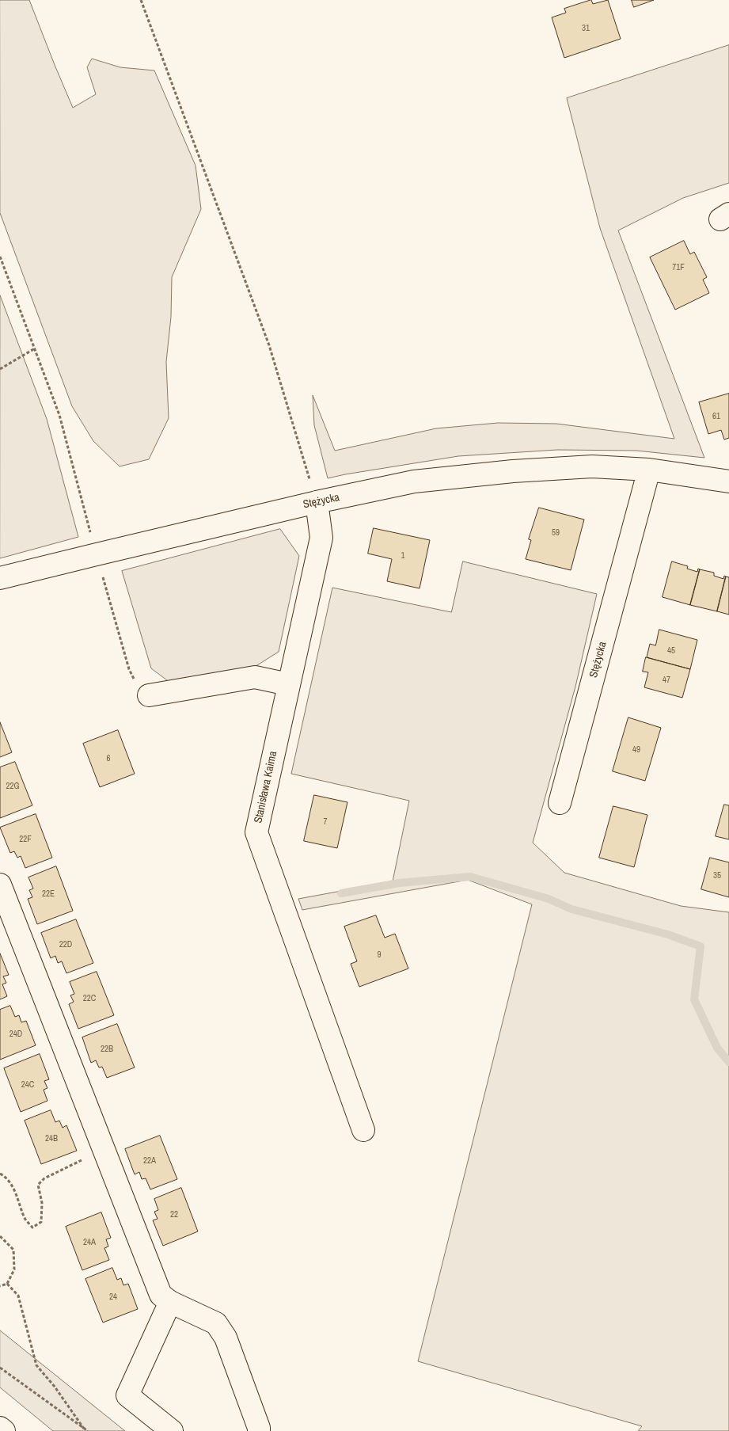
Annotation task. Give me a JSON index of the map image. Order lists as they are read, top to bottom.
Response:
{
  "streets": {
    "street": ["Stężycka", "Stanisława Kaima"]
  },
  "crossings": [
    ["Stężycka", "Stanisława Kaima"]
  ],
  "house_numbers": [
    "31",
    "71F",
    "61",
    "59",
    "1",
    "45",
    "47",
    "49",
    "6",
    "22G",
    "7",
    "22F",
    "35",
    "22E",
    "22D",
    "9",
    "22C",
    "24D",
    "22B",
    "24C",
    "24B",
    "22A",
    "22",
    "24A",
    "24"
  ]
}
